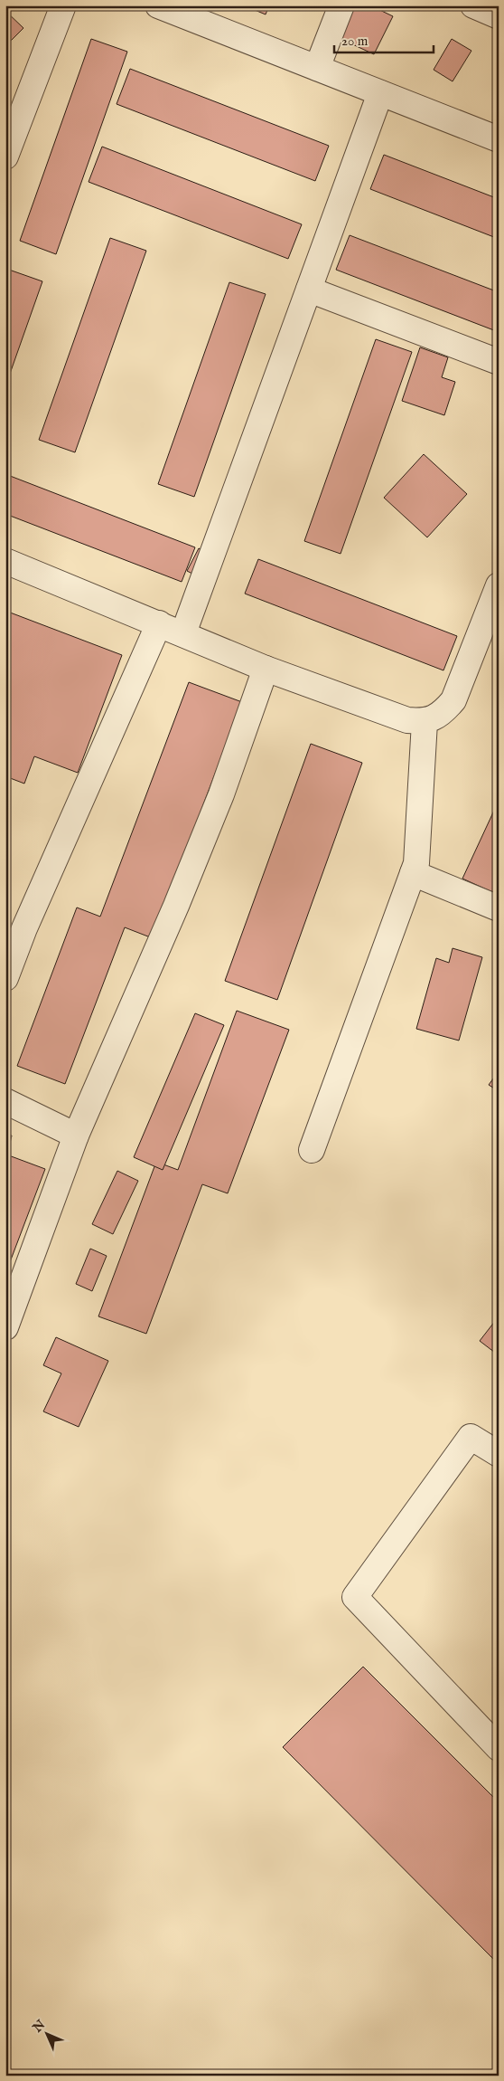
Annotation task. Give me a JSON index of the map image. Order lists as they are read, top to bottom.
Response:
{
  "scale_bar": "20 m",
  "north": "top left"
}
